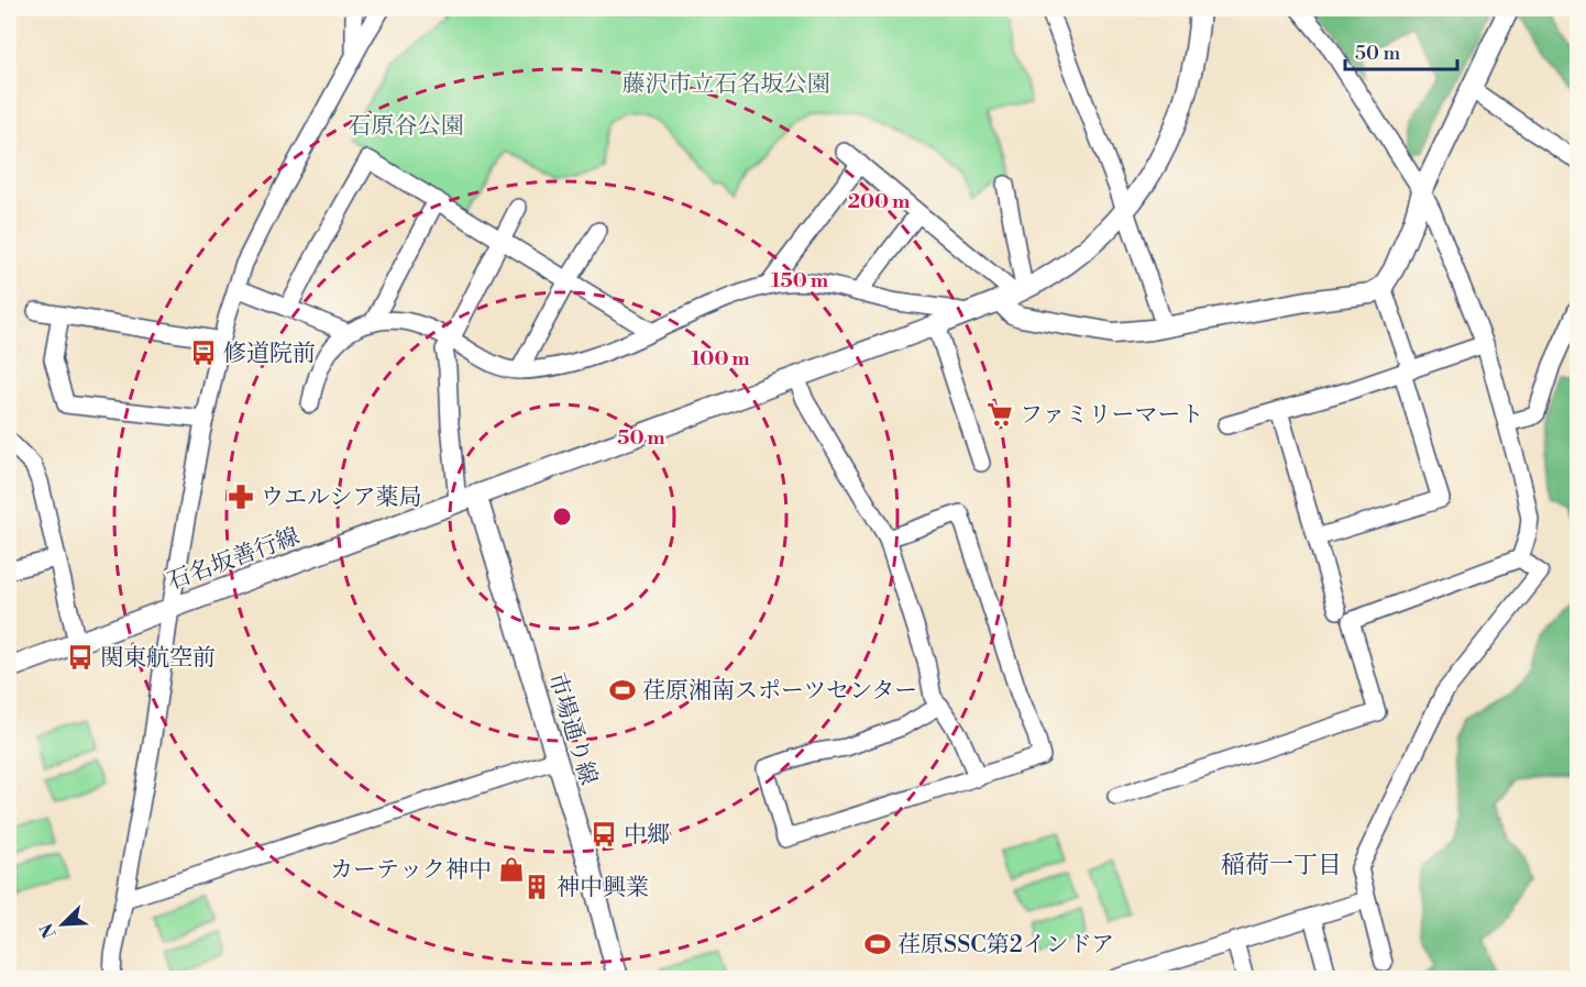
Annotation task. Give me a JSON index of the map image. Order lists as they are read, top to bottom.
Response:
{
  "streets": {
    "street": ["石名坂善行線", "市場通り線"]
  },
  "crossings": [
    ["石名坂善行線", "市場通り線"]
  ],
  "districts": ["稲荷一丁目"],
  "parks": ["藤沢市立石名坂公園", "石原谷公園"],
  "places": {
    "bus stop": ["修道院前", "関東航空前", "中郷"],
    "supermarket": ["ファミリーマート"],
    "pharmacy": ["ウエルシア薬局"],
    "sports": ["荏原湘南スポーツセンター", "荏原SSC第2インドア"],
    "shop": ["カーテック神中"],
    "building": ["神中興業"]
  },
  "scale_bar": "50 m",
  "north": "bottom left",
  "rings": [
    "200 m",
    "150 m",
    "100 m",
    "50 m"
  ]
}
